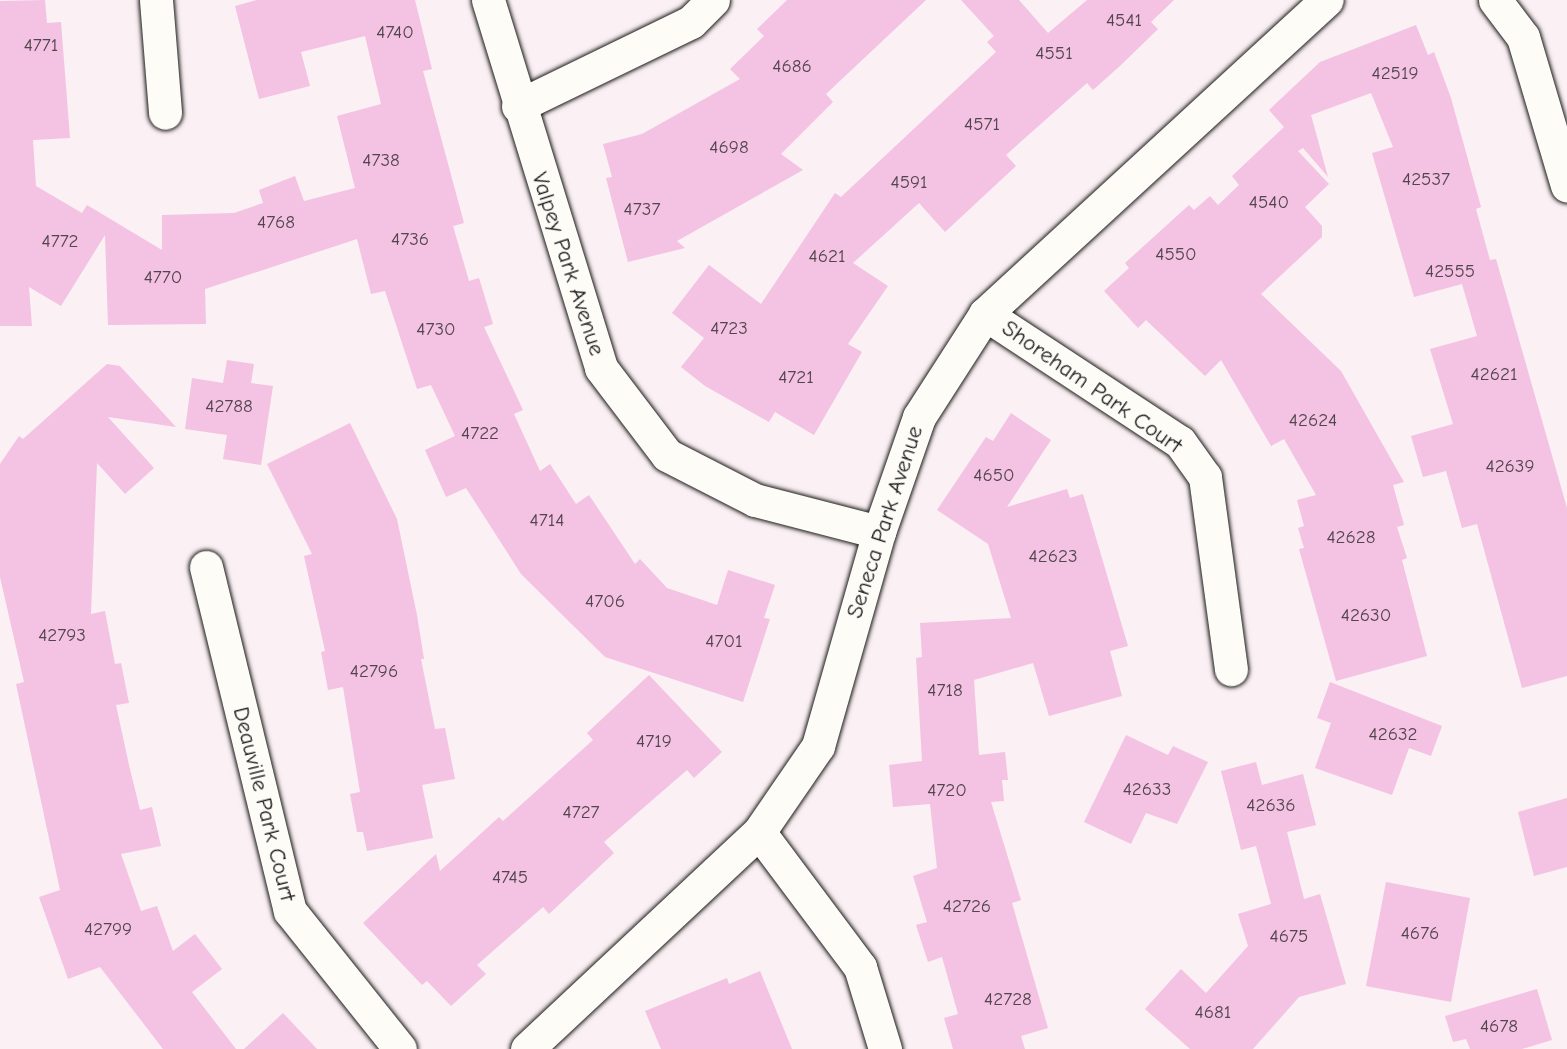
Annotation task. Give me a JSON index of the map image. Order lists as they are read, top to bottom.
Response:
{
  "streets": {
    "street": [
      "Valpey Park Avenue",
      "Shoreham Park Court",
      "Seneca Park Avenue",
      "Deauville Park Court"
    ]
  },
  "crossings": [
    ["Valpey Park Avenue", "Seneca Park Avenue"],
    ["Shoreham Park Court", "Seneca Park Avenue"]
  ],
  "house_numbers": [
    "4541",
    "4740",
    "4771",
    "4551",
    "4686",
    "42519",
    "4571",
    "4698",
    "4738",
    "42537",
    "4591",
    "4540",
    "4737",
    "4768",
    "4736",
    "4772",
    "4550",
    "4621",
    "42555",
    "4770",
    "4723",
    "4730",
    "42621",
    "4721",
    "42788",
    "42624",
    "4722",
    "42639",
    "4650",
    "4714",
    "42628",
    "42623",
    "4706",
    "42630",
    "42793",
    "4701",
    "42796",
    "4718",
    "42632",
    "4719",
    "42633",
    "4720",
    "42636",
    "4727",
    "4745",
    "42726",
    "42799",
    "4676",
    "4675",
    "42728",
    "4681",
    "4678"
  ]
}
